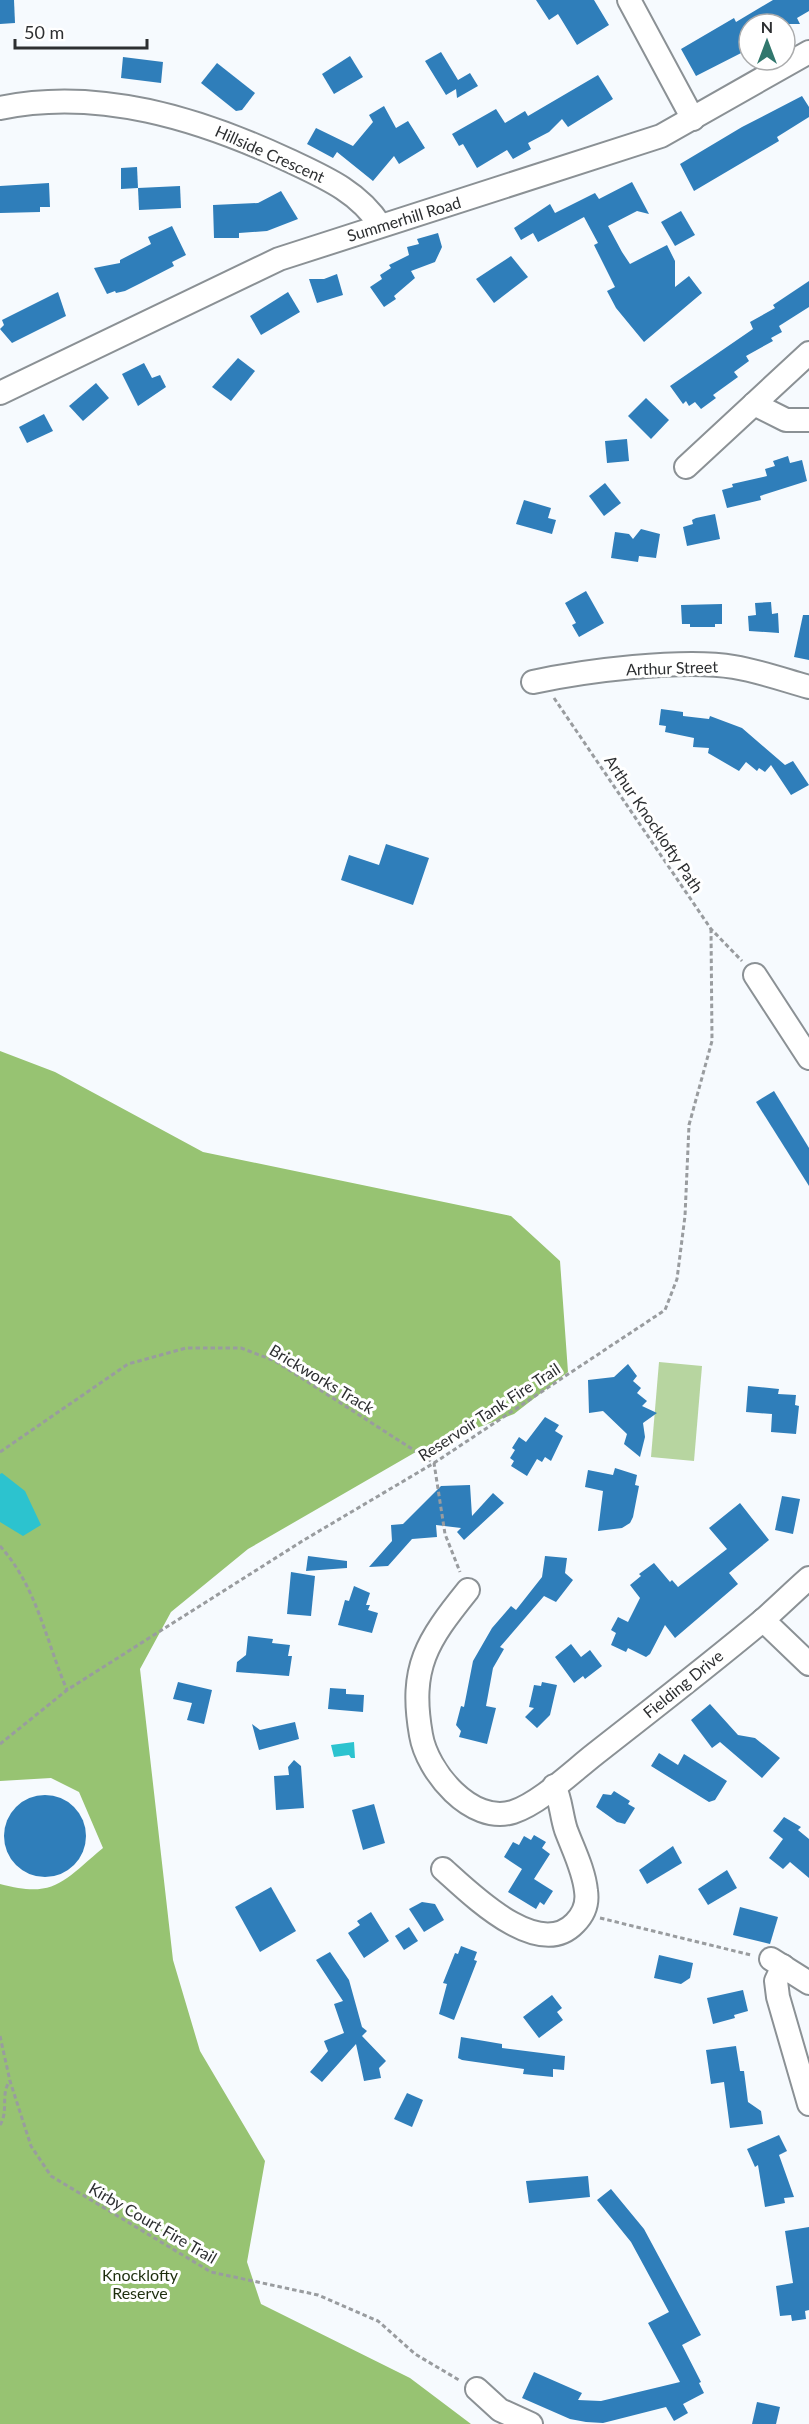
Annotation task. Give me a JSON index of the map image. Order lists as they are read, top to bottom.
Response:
{
  "streets": {
    "street": [
      "Hillside Crescent",
      "Summerhill Road",
      "Arthur Street",
      "Fielding Drive"
    ],
    "path": [
      "Arthur Knocklofty Path",
      "Brickworks Track",
      "Reservoir Tank Fire Trail",
      "Kirby Court Fire Trail"
    ]
  },
  "crossings": [
    ["Hillside Crescent", "Summerhill Road"],
    ["Arthur Street", "Arthur Knocklofty Path"],
    ["Arthur Knocklofty Path", "Reservoir Tank Fire Trail"],
    ["Brickworks Track", "Reservoir Tank Fire Trail"]
  ],
  "parks": ["Knocklofty Reserve"],
  "scale_bar": "50 m",
  "north": "top"
}
